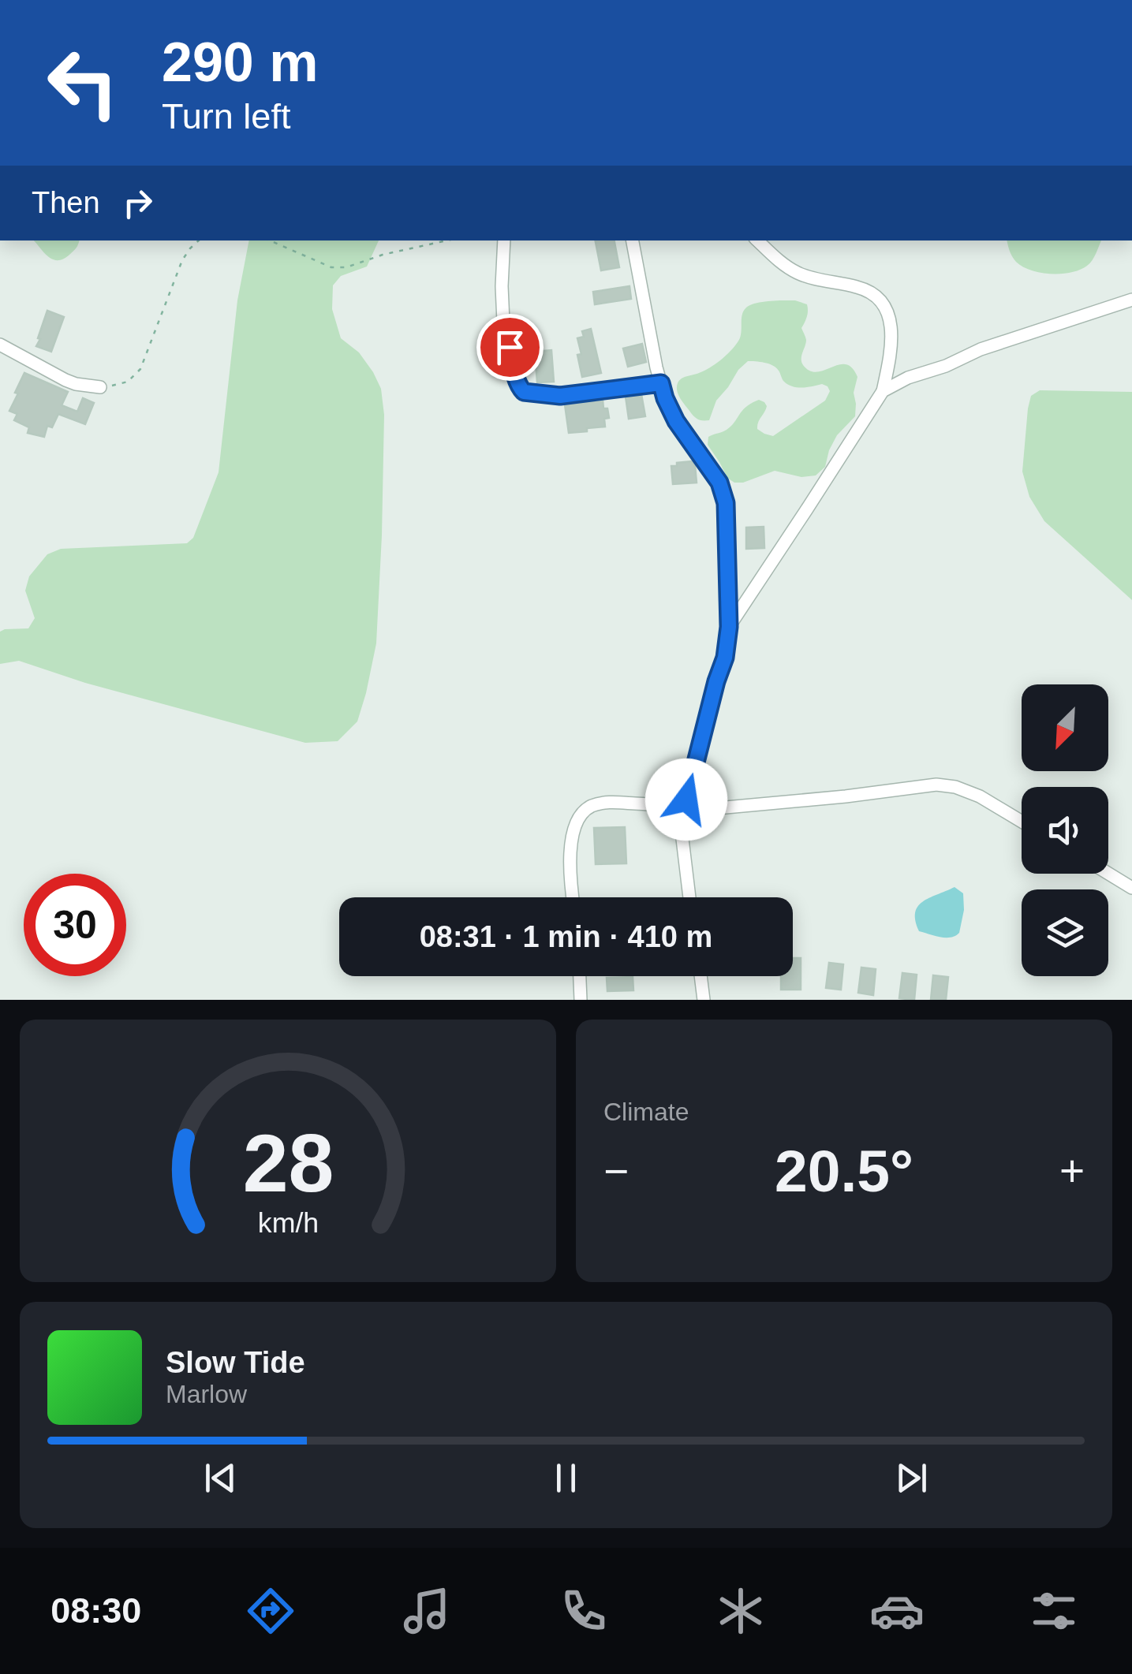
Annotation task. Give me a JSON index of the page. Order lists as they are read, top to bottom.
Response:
{
  "north": "bottom left",
  "page": {
    "turn": ["290 m", "Turn left"],
    "then": "Then",
    "limit": "30",
    "trip": "08:31 · 1 min · 410 m",
    "tile": "Climate",
    "heat": ["−", "20.5°", "+"],
    "song": ["Slow Tide", "Marlow"],
    "tabs": "08:30",
    "gauge": ["28", "km/h"]
  }
}
